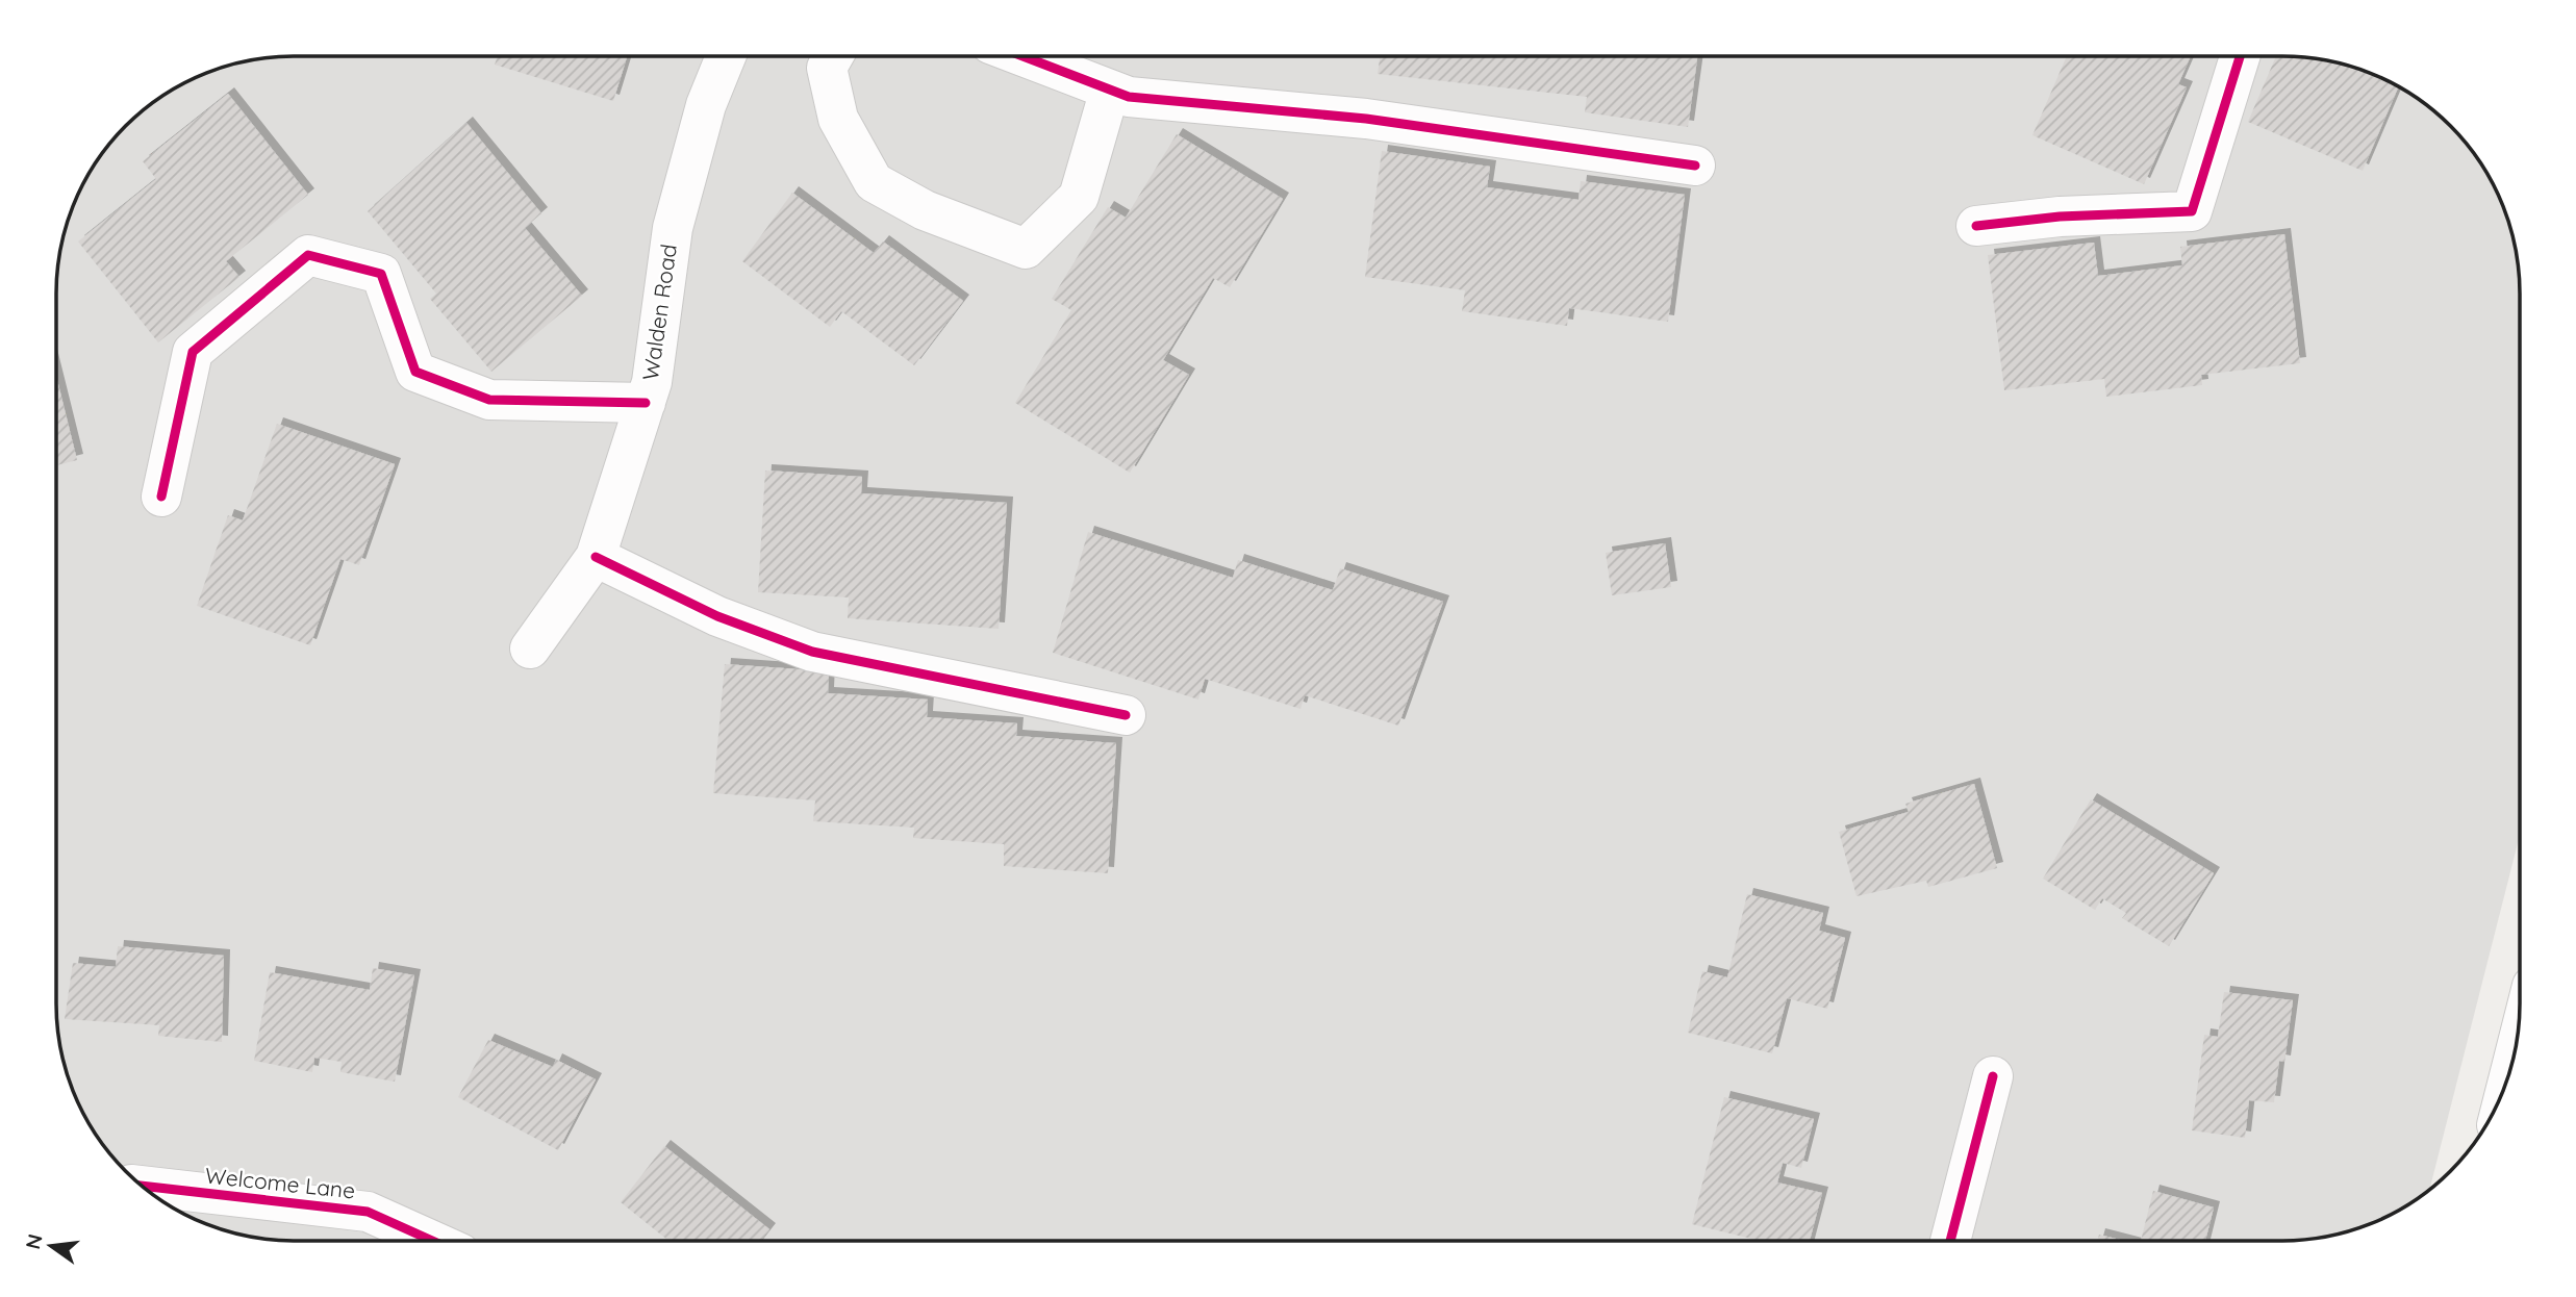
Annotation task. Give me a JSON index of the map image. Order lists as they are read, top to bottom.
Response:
{
  "streets": {
    "street": ["Walden Road", "Welcome Lane"]
  },
  "north": "left"
}
